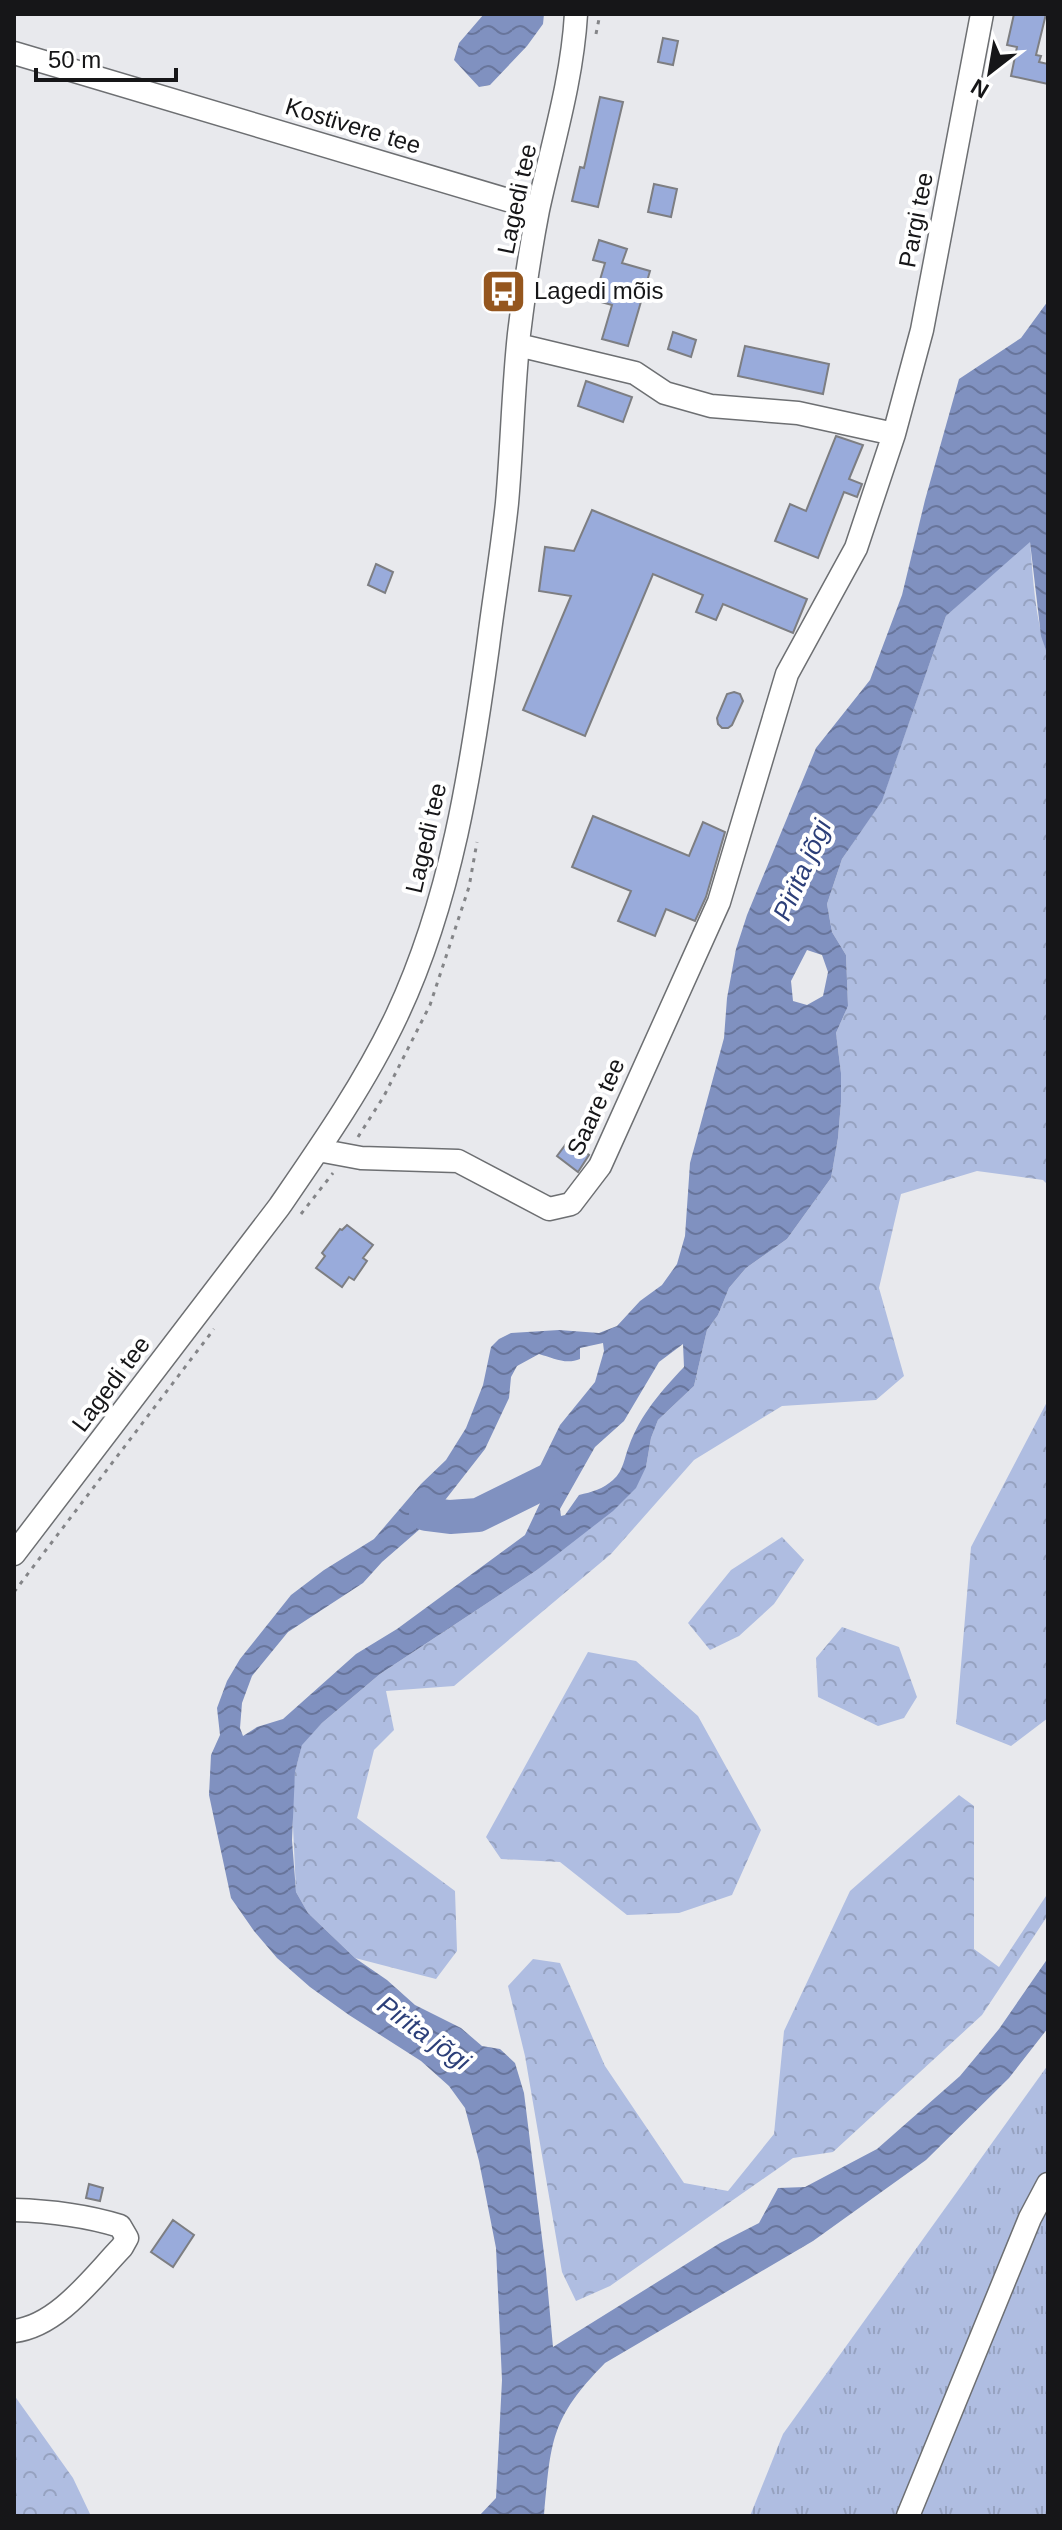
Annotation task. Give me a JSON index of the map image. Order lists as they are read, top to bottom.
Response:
{
  "streets": {
    "street": [
      "Kostivere tee",
      "Lagedi tee",
      "Pargi tee",
      "Saare tee"
    ]
  },
  "crossings": [
    ["Kostivere tee", "Lagedi tee"],
    ["Lagedi tee", "Saare tee"],
    ["Pargi tee", "Saare tee"]
  ],
  "water": ["Pirita jõgi"],
  "places": {
    "bus stop": ["Lagedi mõis"]
  },
  "scale_bar": "50 m",
  "north": "bottom left"
}
